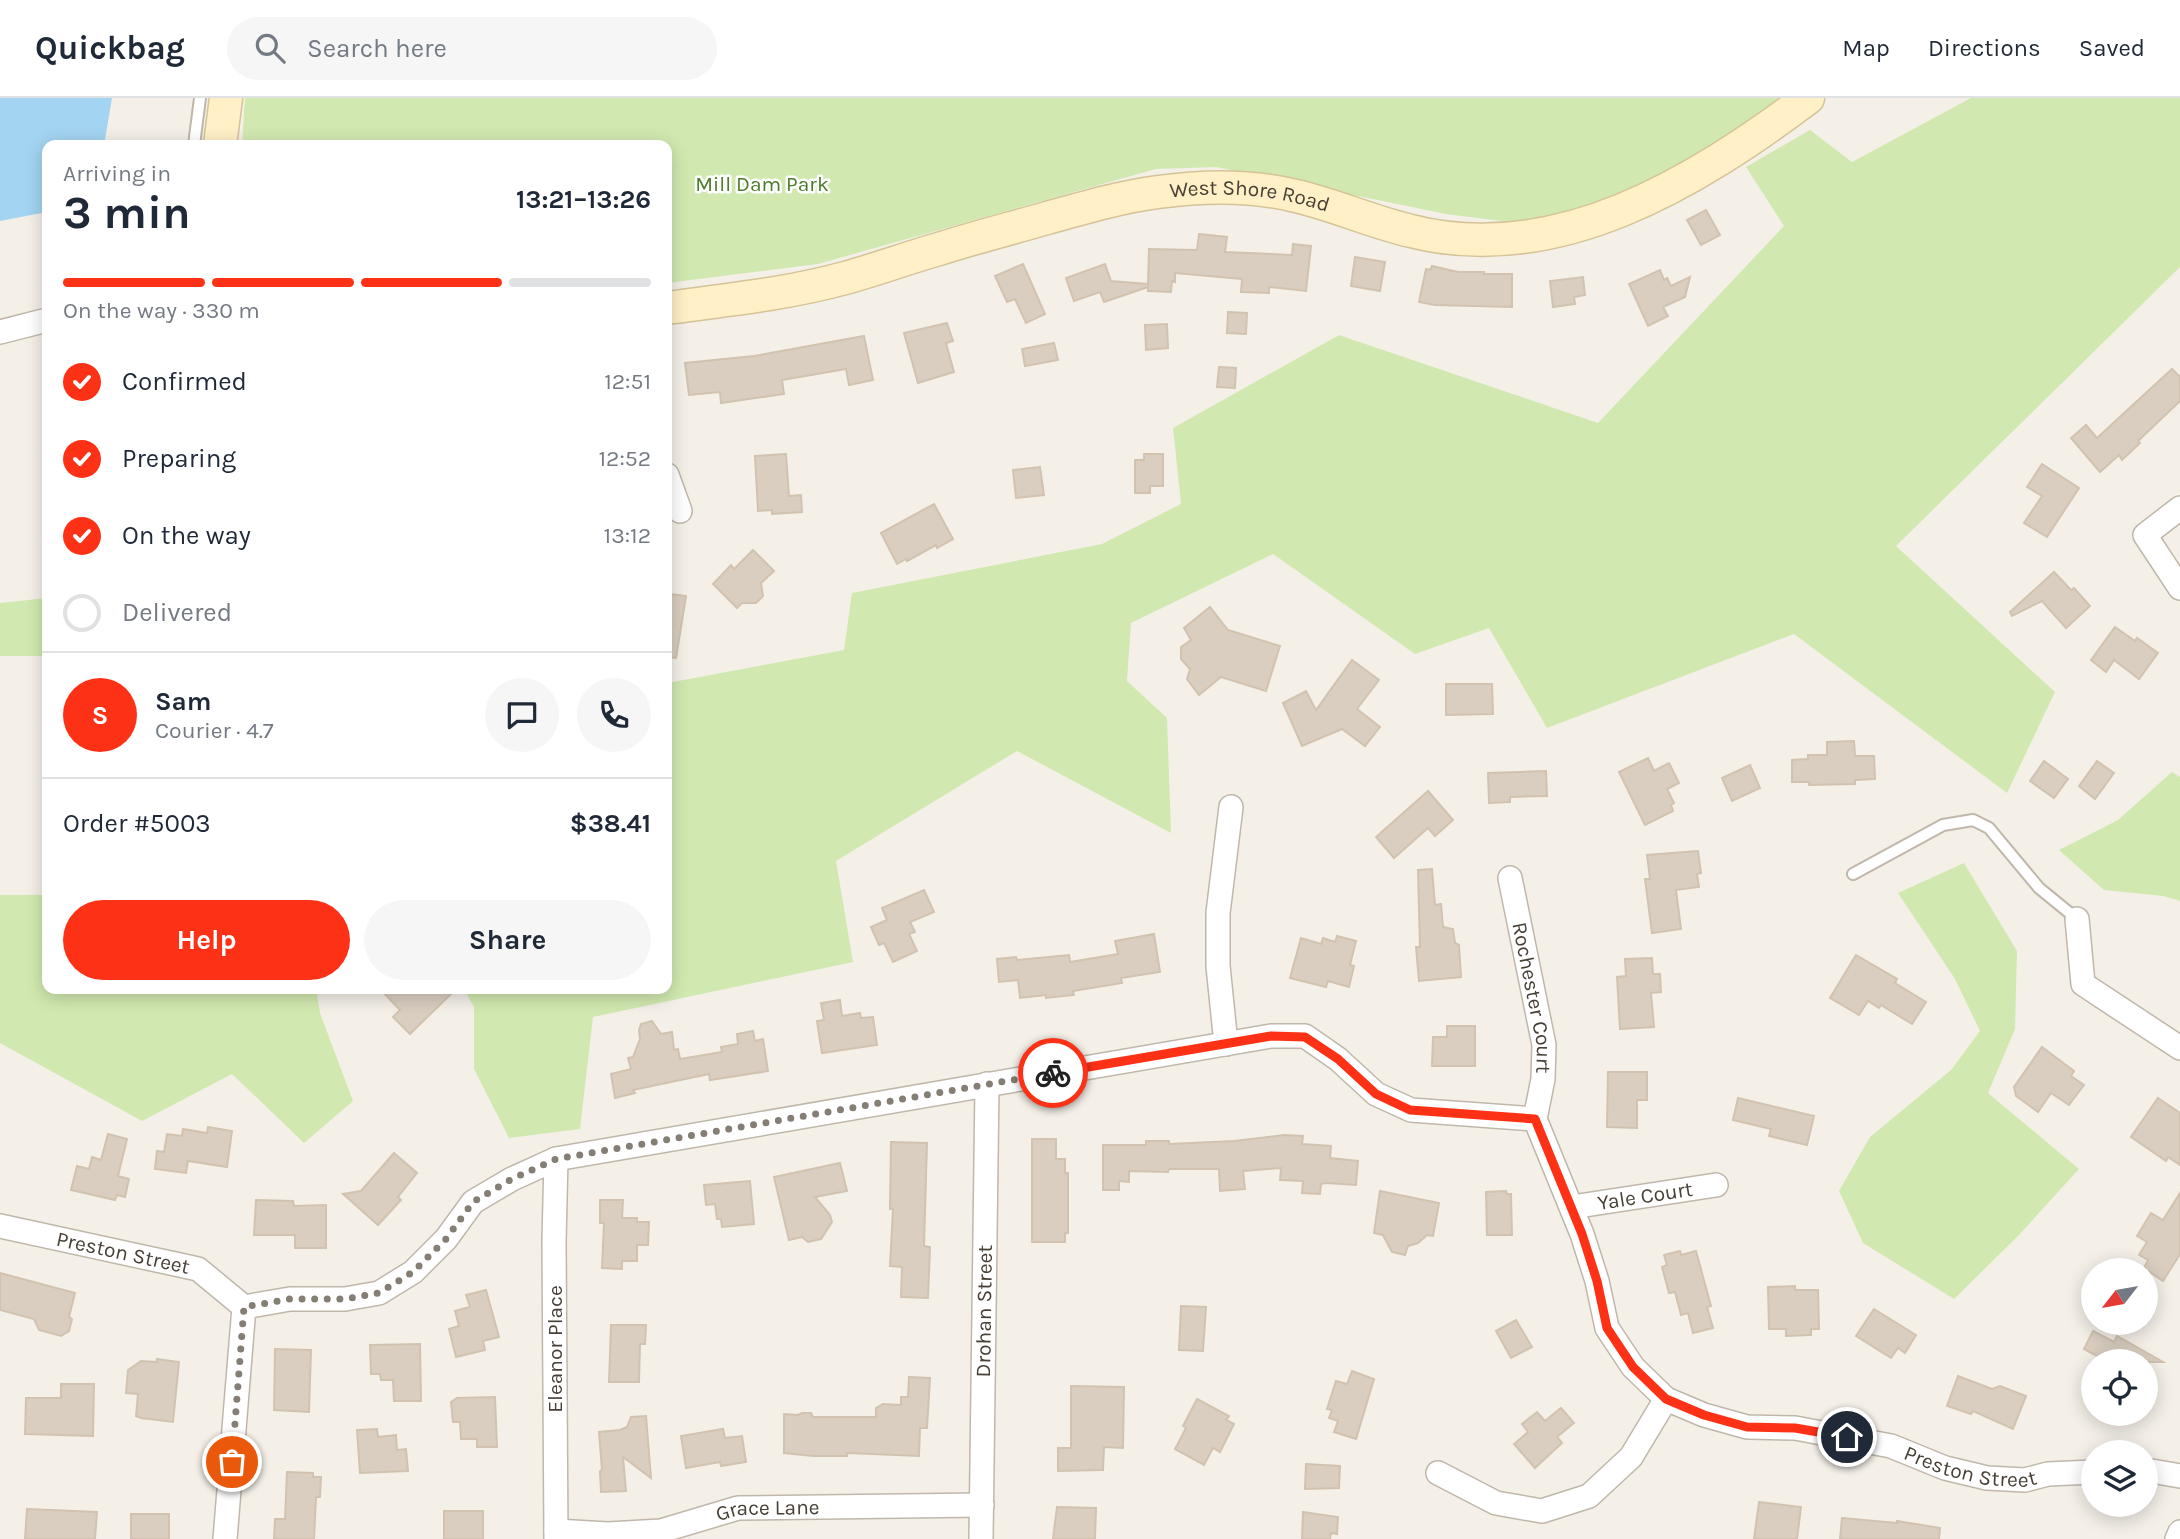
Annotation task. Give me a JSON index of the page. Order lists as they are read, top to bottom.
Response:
{
  "streets": {
    "street": [
      "West Shore Road",
      "Rochester Court",
      "Yale Court",
      "Preston Street",
      "Drohan Street",
      "Eleanor Place",
      "Grace Lane"
    ]
  },
  "crossings": [
    ["Rochester Court", "Preston Street"],
    ["Yale Court", "Preston Street"],
    ["Drohan Street", "Grace Lane"],
    ["Eleanor Place", "Grace Lane"]
  ],
  "parks": ["Mill Dam Park"],
  "north": "bottom left",
  "page": {
    "header": "Quickbag",
    "search": "Search here",
    "nav": ["Map", "Directions", "Saved"],
    "heading": ["3 min", "Arriving in", "13:21–13:26"],
    "panel": [
      "Sam",
      "Courier · 4.7",
      "Order #5003",
      "$38.41"
    ],
    "bar": "On the way · 330 m",
    "list": [
      ["Confirmed", "12:51"],
      ["Preparing", "12:52"],
      ["On the way", "13:12"],
      "Delivered"
    ],
    "round": "S",
    "buttons": ["Help", "Share"]
  }
}
